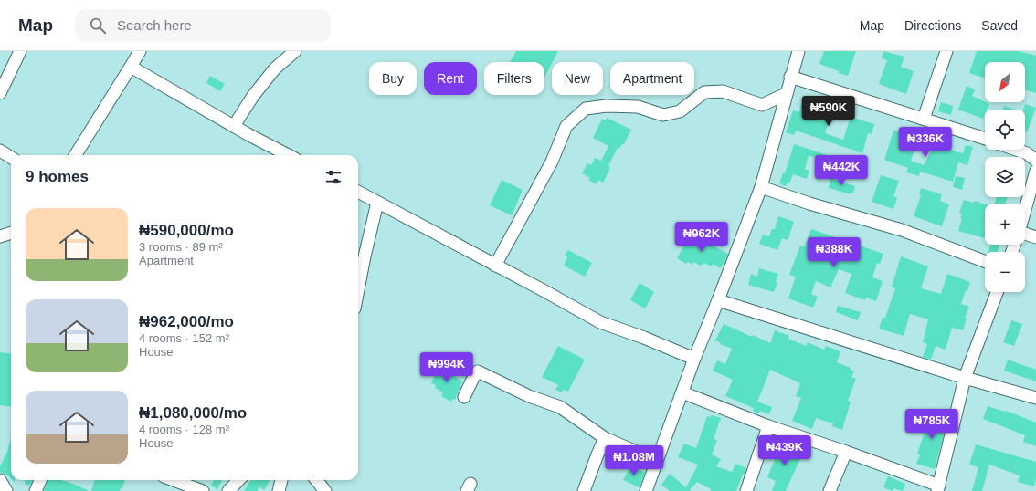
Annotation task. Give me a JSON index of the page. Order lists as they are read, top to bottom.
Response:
{
  "north": "bottom left",
  "page": {
    "header": "Map",
    "search": "Search here",
    "nav": ["Map", "Directions", "Saved"],
    "map_buttons": ["+", "−"],
    "chip": [
      "Buy",
      "Rent",
      "Filters",
      "New",
      "Apartment"
    ],
    "price": [
      "₦590K",
      "₦336K",
      "₦442K",
      "₦962K",
      "₦388K",
      "₦994K",
      "₦785K",
      "₦439K",
      "₦1.08M"
    ],
    "heading": "9 homes",
    "list": [
      {
        "name": "₦590,000/mo",
        "note": "3 rooms · 89 m² · Apartment"
      },
      {
        "name": "₦962,000/mo",
        "note": "4 rooms · 152 m² · House"
      },
      {
        "name": "₦1,080,000/mo",
        "note": "4 rooms · 128 m² · House"
      }
    ]
  }
}
